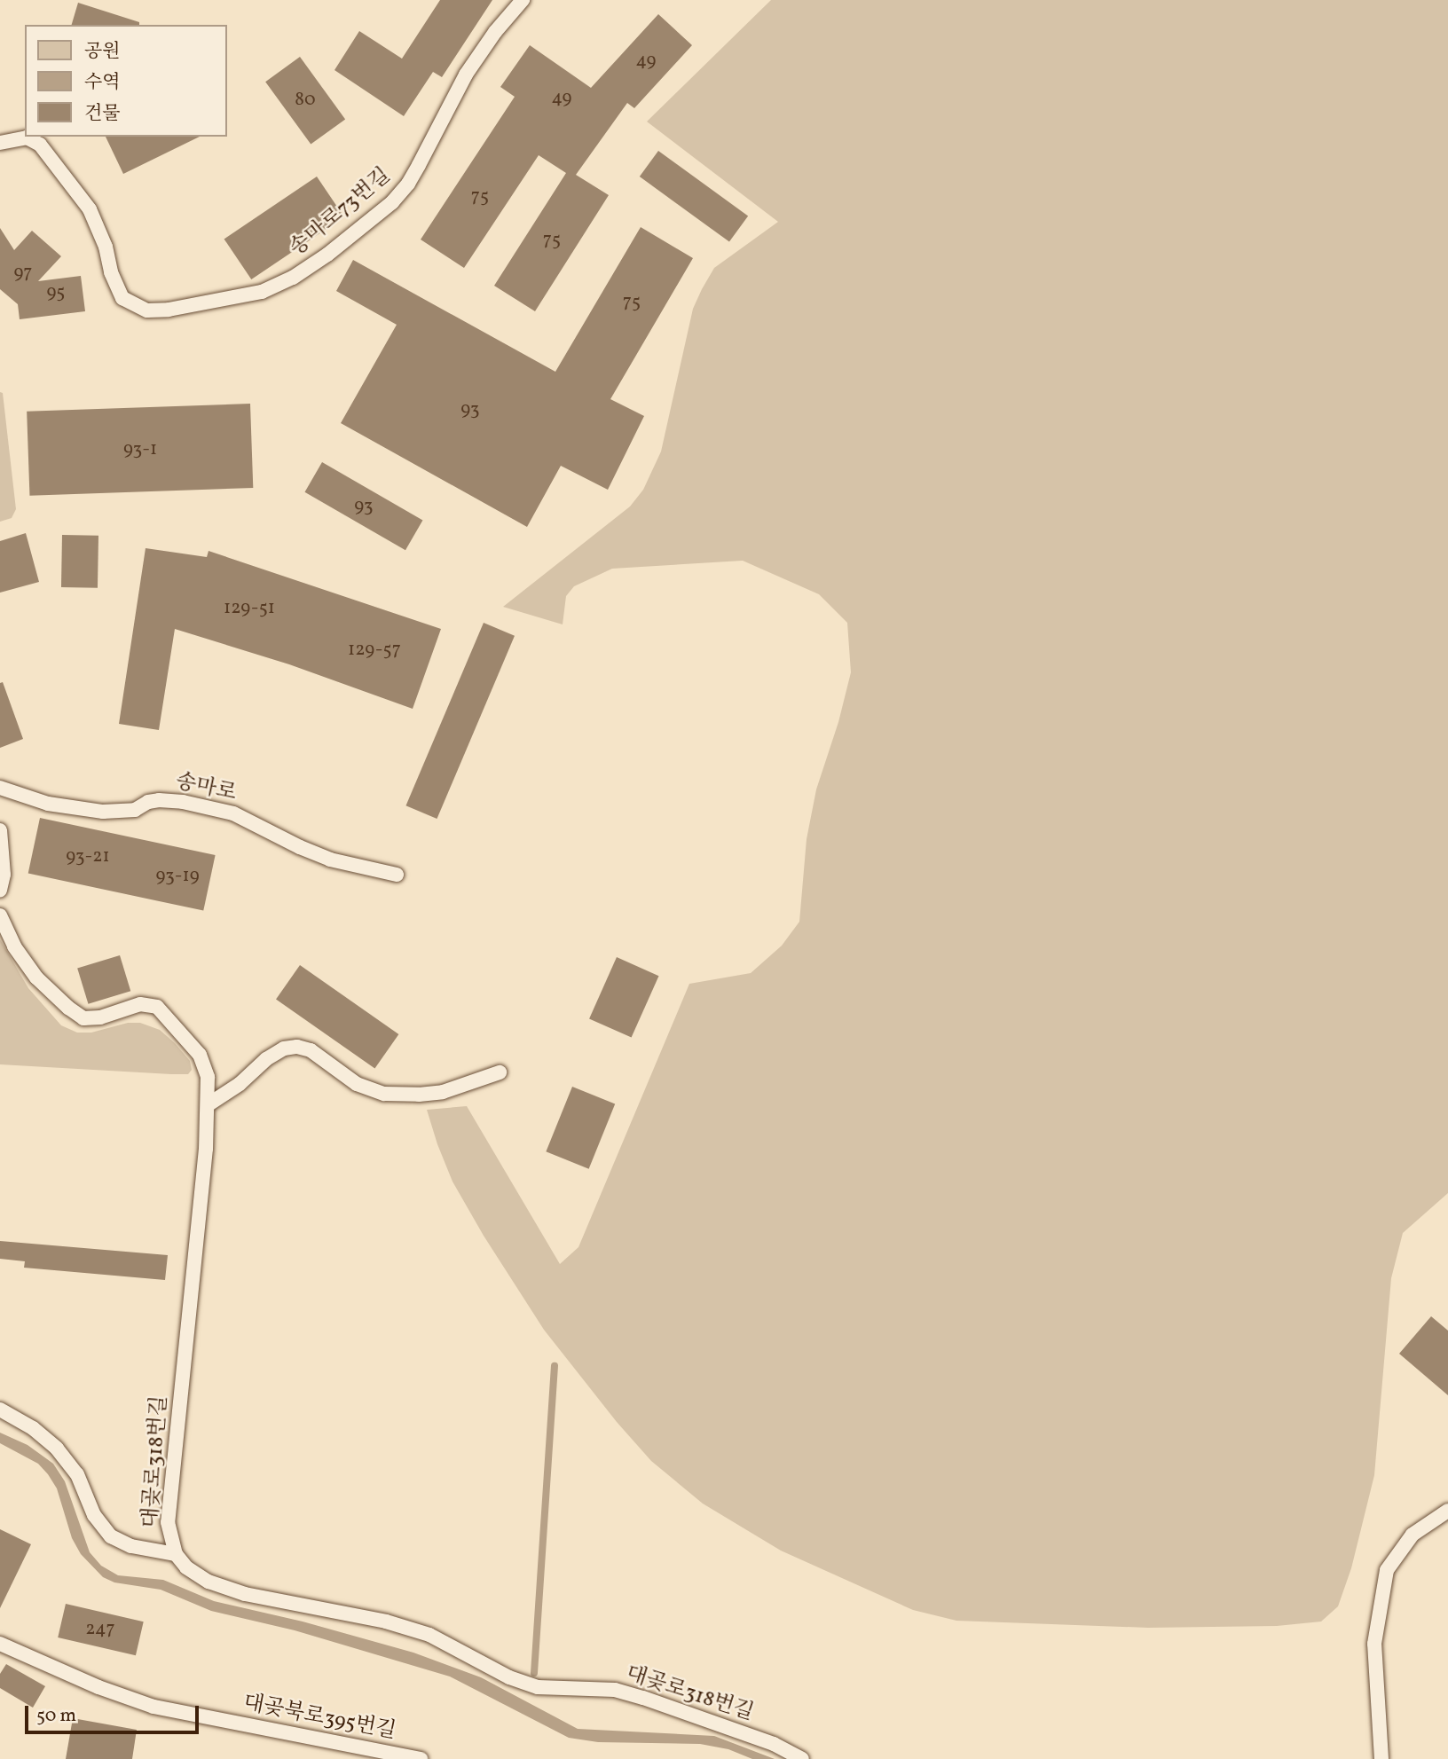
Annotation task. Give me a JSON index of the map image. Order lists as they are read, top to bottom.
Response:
{
  "streets": {
    "lane": [
      "송마로73번길",
      "송마로",
      "대곶로318번길",
      "대곶북로395번길"
    ]
  },
  "house_numbers": [
    "49",
    "49",
    "80",
    "75",
    "75",
    "97",
    "95",
    "75",
    "93",
    "93-1",
    "93",
    "129-51",
    "129-57",
    "93-21",
    "93-19",
    "247"
  ],
  "legend": ["공원", "수역", "건물"],
  "scale_bar": "50 m"
}
